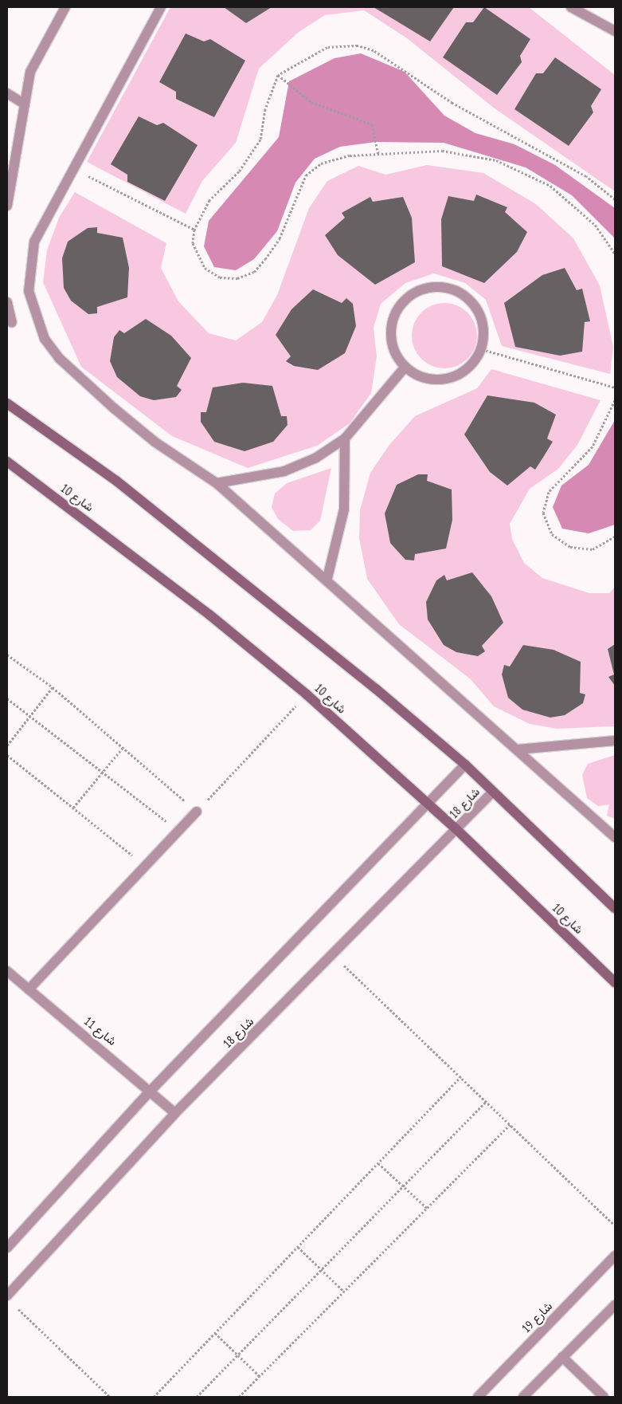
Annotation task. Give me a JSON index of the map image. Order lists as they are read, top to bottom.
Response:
{
  "streets": {
    "street": [
      "شارع 10",
      "شارع 18",
      "شارع 11",
      "شارع 19"
    ]
  },
  "crossings": [
    ["شارع 10", "شارع 18"],
    ["شارع 18", "شارع 11"]
  ]
}
